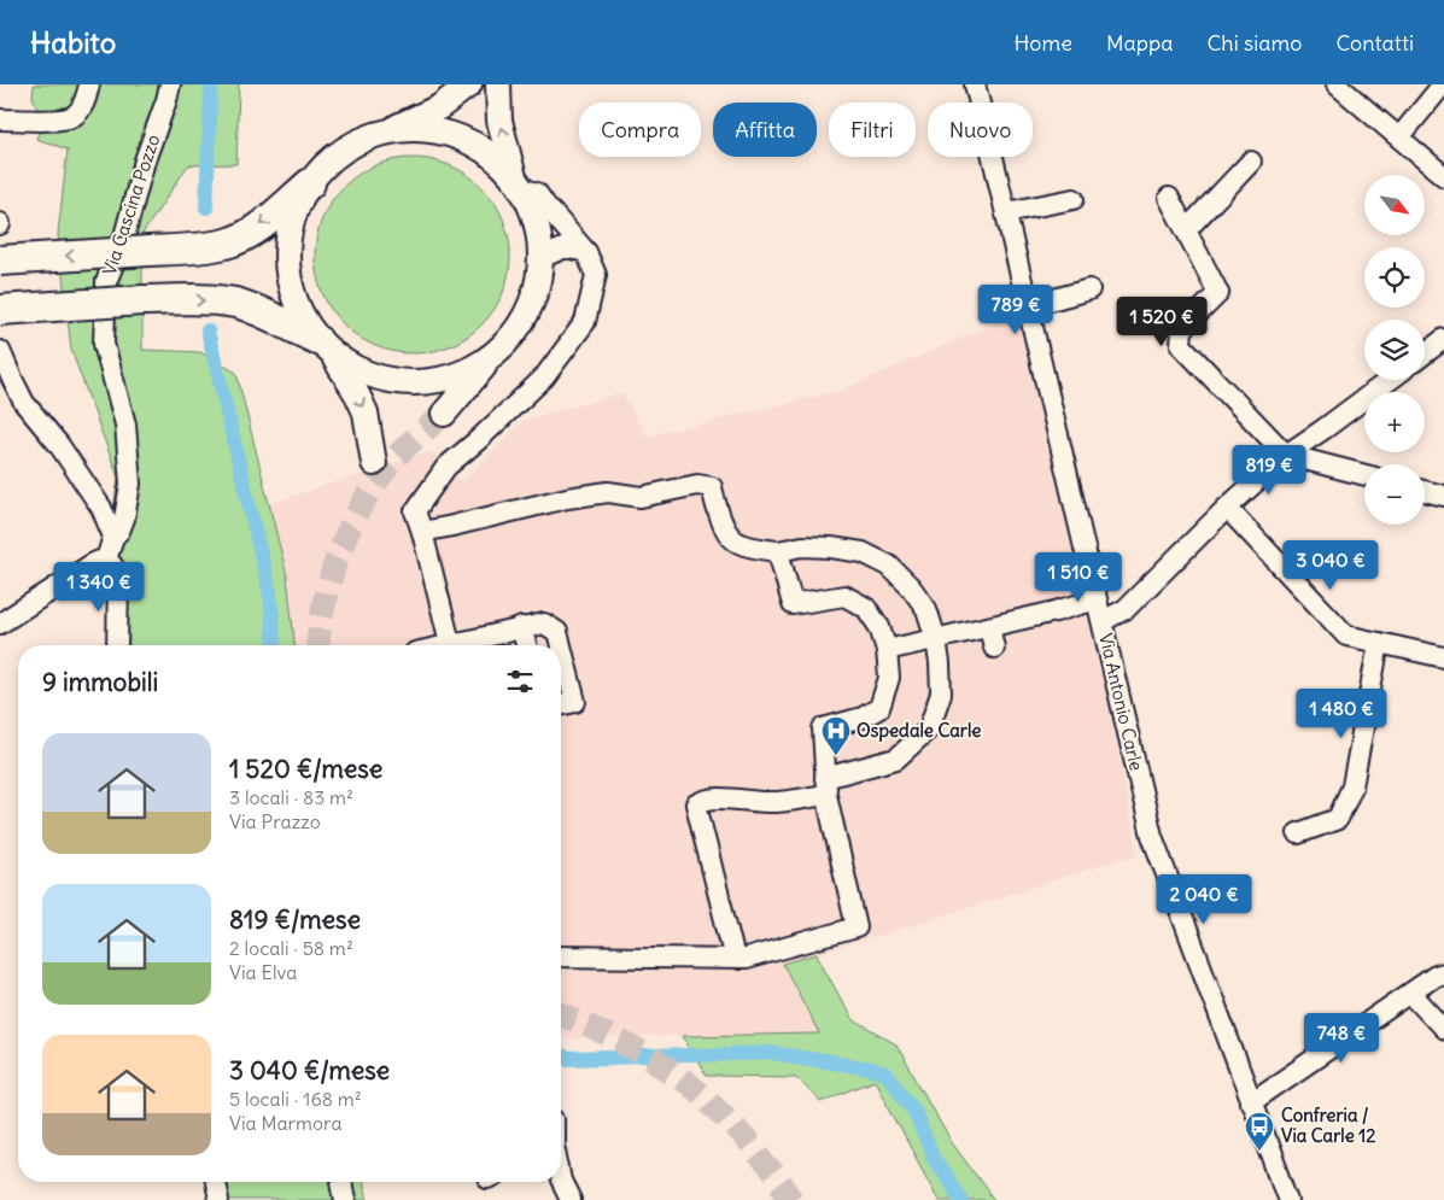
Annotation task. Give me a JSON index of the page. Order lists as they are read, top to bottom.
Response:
{
  "streets": {
    "street": ["Via Cascina Pozzo", "Via Antonio Carle"]
  },
  "places": {
    "hospital": ["Ospedale Carle"],
    "bus stop": ["Confreria / Via Carle 12"]
  },
  "north": "bottom right",
  "page": {
    "header": "Habito",
    "nav": [
      "Home",
      "Mappa",
      "Chi siamo",
      "Contatti"
    ],
    "chip": [
      "Compra",
      "Affitta",
      "Filtri",
      "Nuovo"
    ],
    "map_buttons": ["+", "−"],
    "price": [
      "789 €",
      "1 520 €",
      "819 €",
      "3 040 €",
      "1 510 €",
      "1 340 €",
      "1 480 €",
      "2 040 €",
      "748 €"
    ],
    "heading": "9 immobili",
    "list": [
      {
        "name": "1 520 €/mese",
        "note": "3 locali · 83 m² · Via Prazzo"
      },
      {
        "name": "819 €/mese",
        "note": "2 locali · 58 m² · Via Elva"
      },
      {
        "name": "3 040 €/mese",
        "note": "5 locali · 168 m² · Via Marmora"
      }
    ]
  }
}
